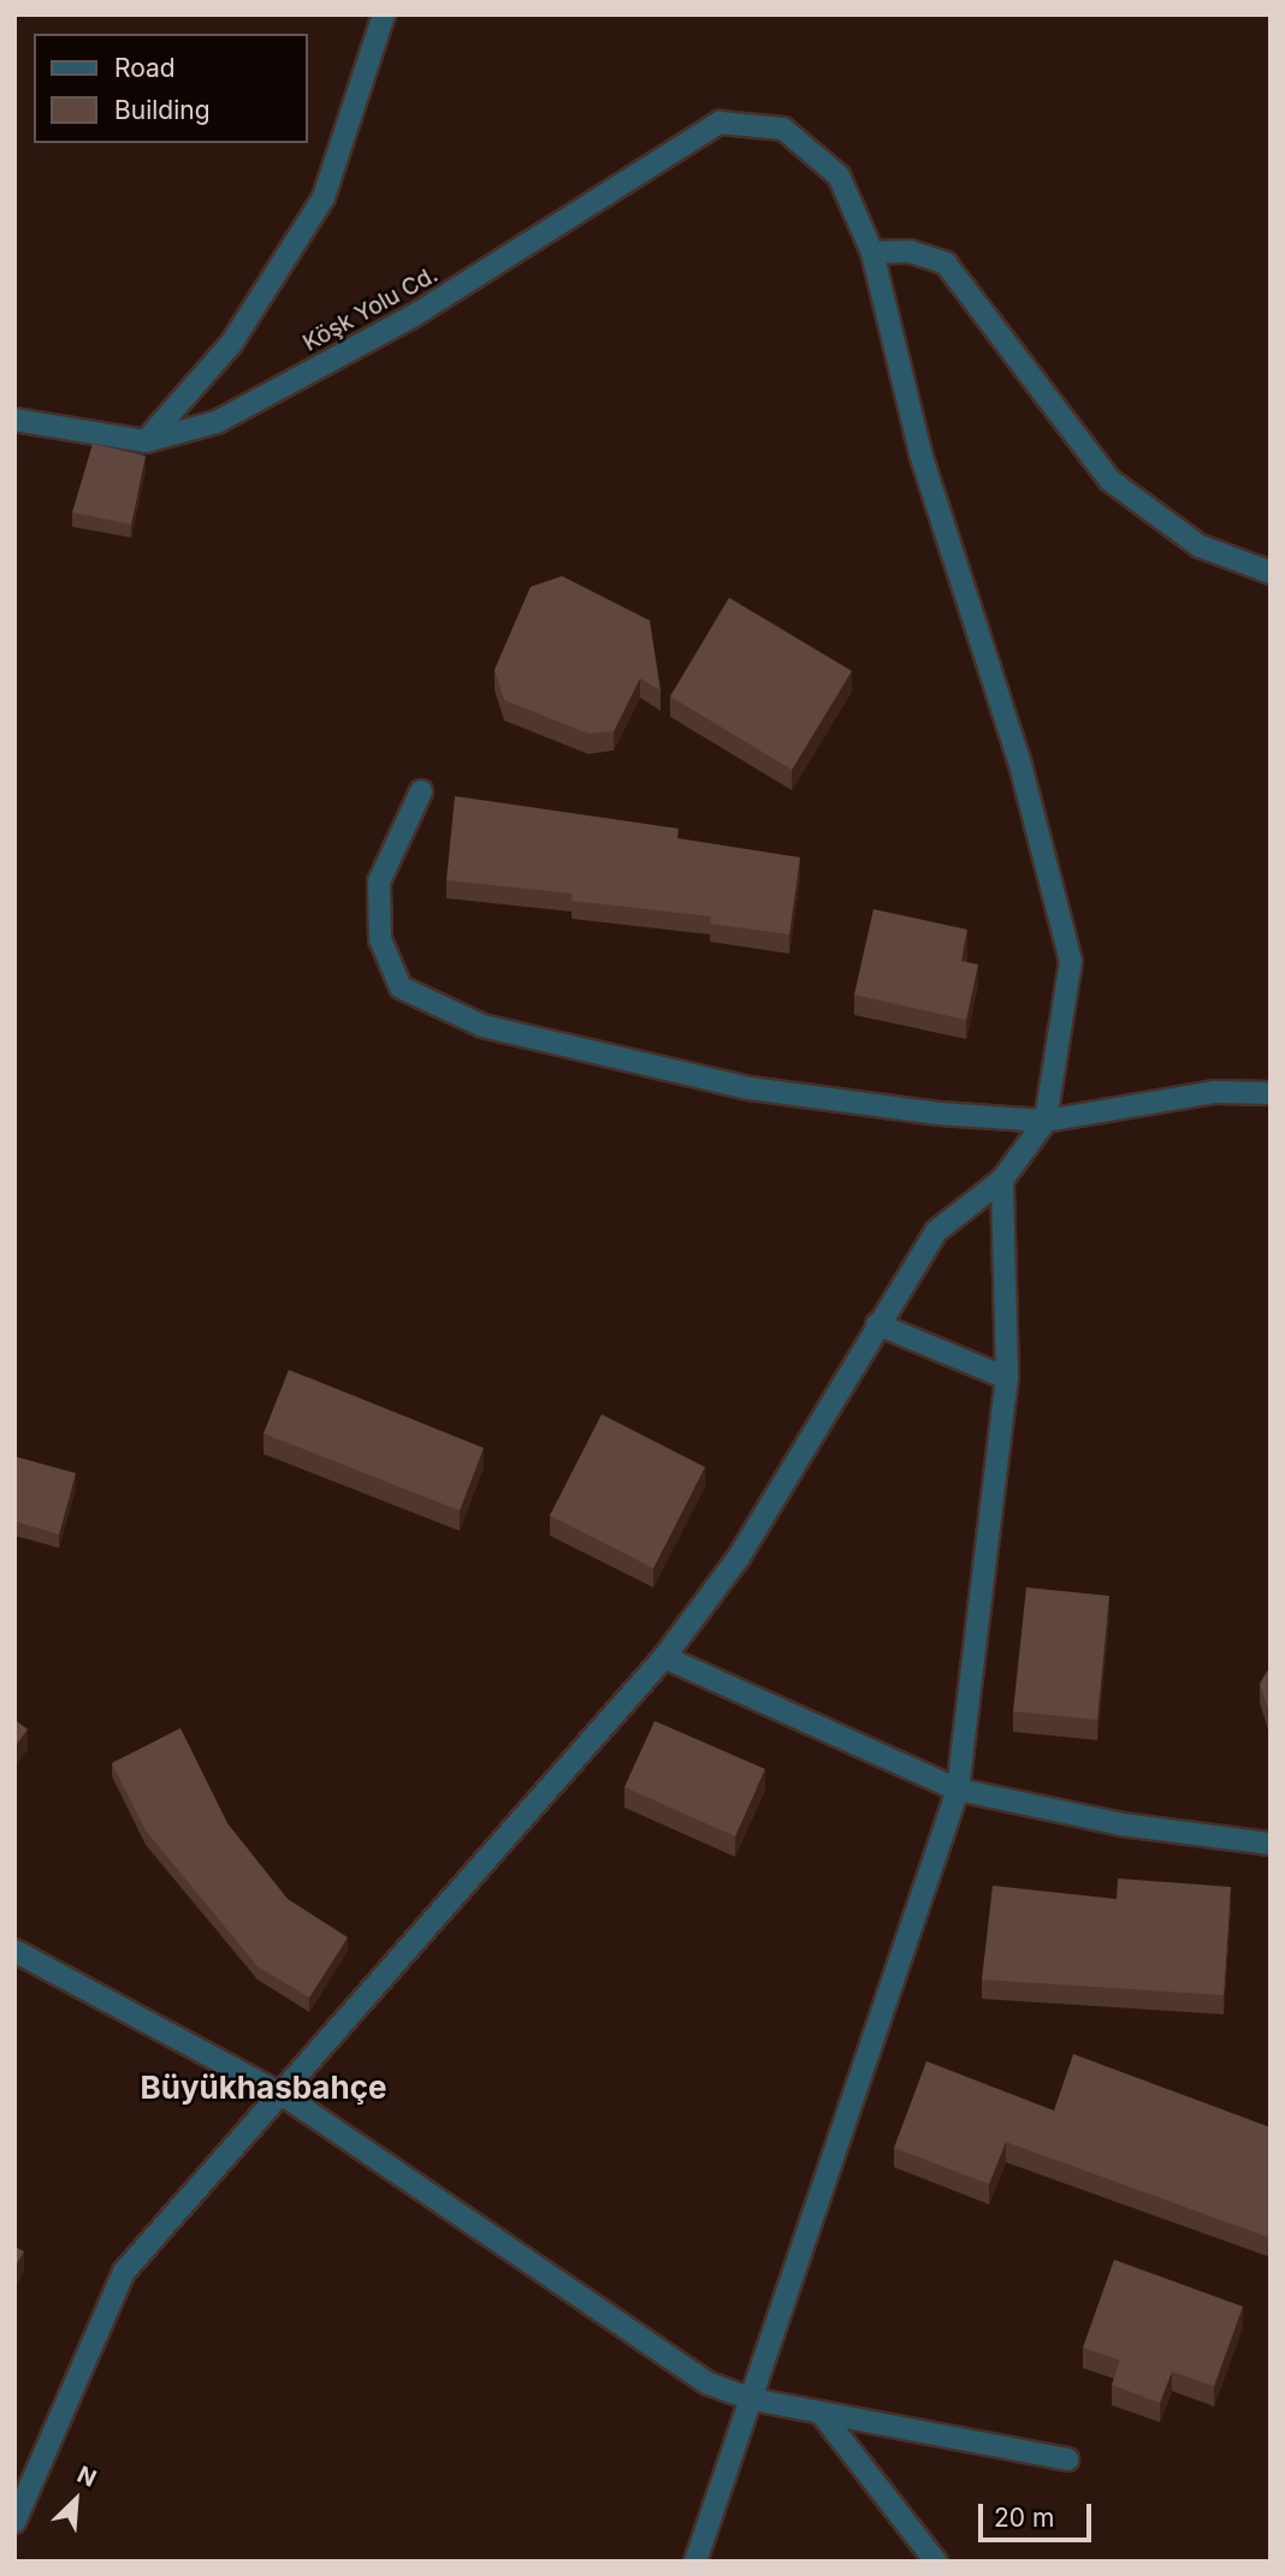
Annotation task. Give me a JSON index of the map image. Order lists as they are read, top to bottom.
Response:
{
  "streets": {
    "street": ["Köşk Yolu Cd."]
  },
  "districts": ["Büyükhasbahçe"],
  "legend": ["Road", "Building"],
  "scale_bar": "20 m",
  "north": "top right"
}
